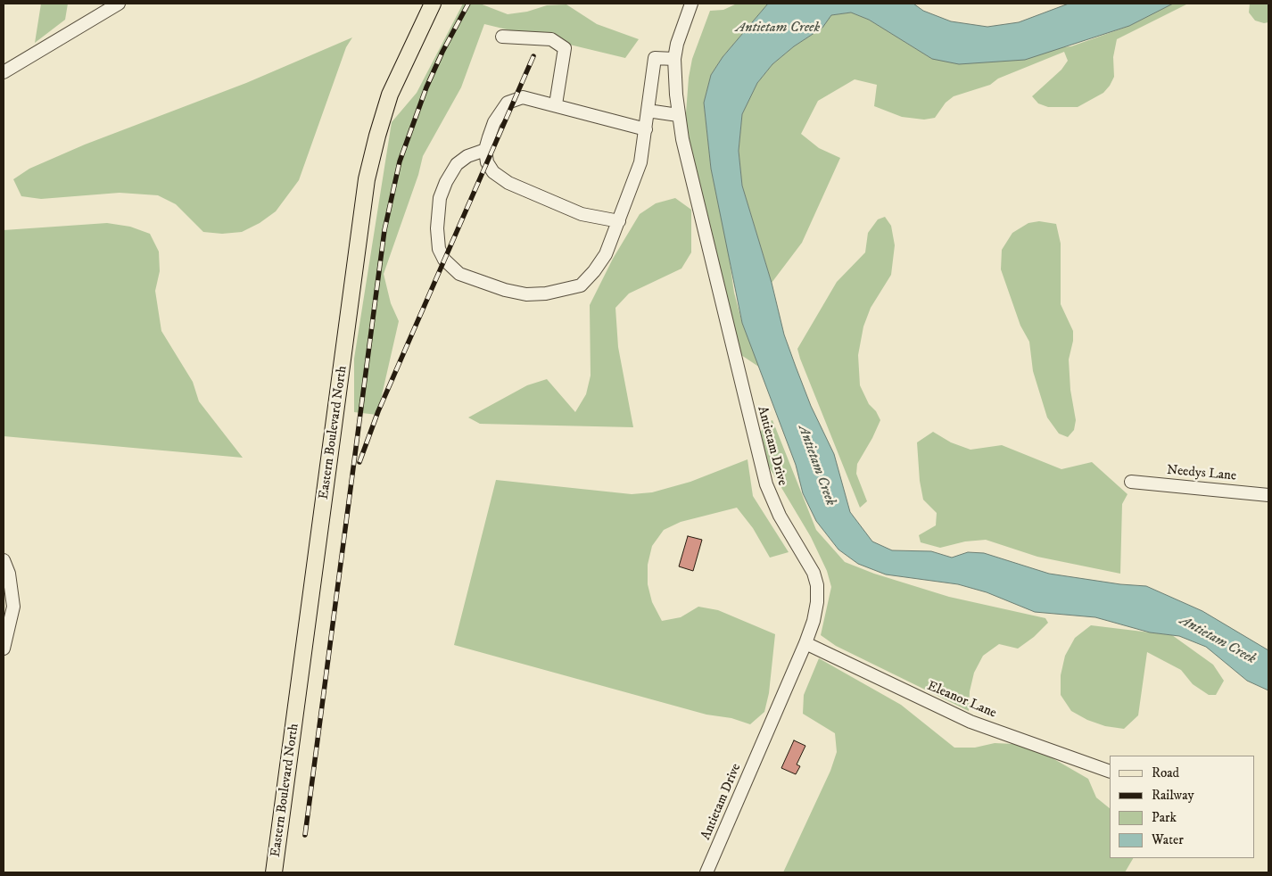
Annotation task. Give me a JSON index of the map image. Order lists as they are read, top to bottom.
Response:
{
  "streets": {
    "main road": ["Eastern Boulevard North"],
    "street": ["Antietam Drive", "Needys Lane", "Eleanor Lane"]
  },
  "crossings": [
    ["Antietam Drive", "Eleanor Lane"]
  ],
  "water": ["Antietam Creek"],
  "legend": [
    "Road",
    "Railway",
    "Park",
    "Water"
  ]
}
